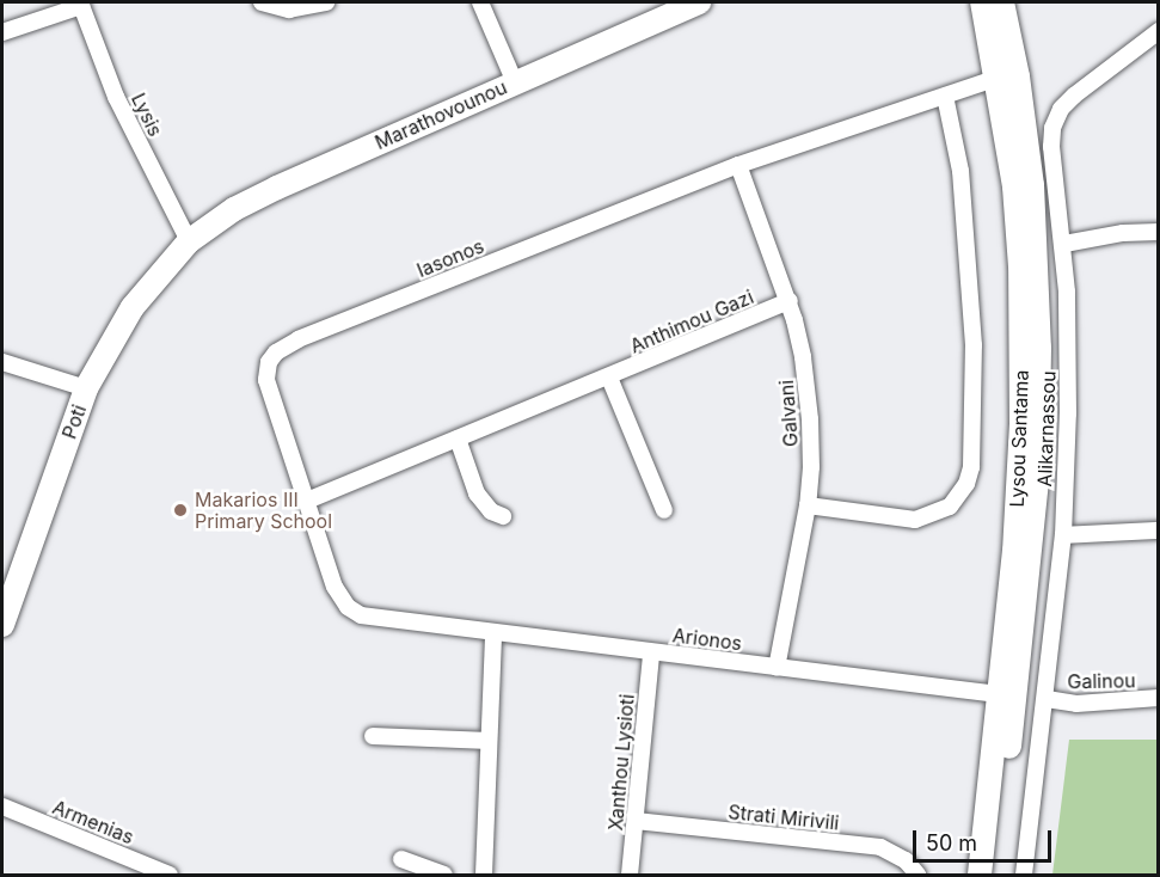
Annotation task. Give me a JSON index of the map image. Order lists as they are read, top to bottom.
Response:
{
  "streets": {
    "main road": ["Marathovounou", "Poti", "Lysou Santama"],
    "street": [
      "Lysis",
      "Iasonos",
      "Anthimou Gazi",
      "Galvani",
      "Alikarnassou",
      "Arionos",
      "Galinou",
      "Xanthou Lysioti",
      "Strati Mirivili",
      "Armenias"
    ]
  },
  "crossings": [
    ["Lysis", "Marathovounou"],
    ["Lysis", "Poti"],
    ["Marathovounou", "Poti"],
    ["Iasonos", "Anthimou Gazi"],
    ["Iasonos", "Galvani"],
    ["Iasonos", "Lysou Santama"],
    ["Iasonos", "Arionos"],
    ["Anthimou Gazi", "Galvani"],
    ["Galvani", "Arionos"],
    ["Alikarnassou", "Galinou"],
    ["Lysou Santama", "Arionos"],
    ["Arionos", "Xanthou Lysioti"],
    ["Xanthou Lysioti", "Strati Mirivili"]
  ],
  "places": ["Makarios III Primary School"],
  "scale_bar": "50 m"
}
